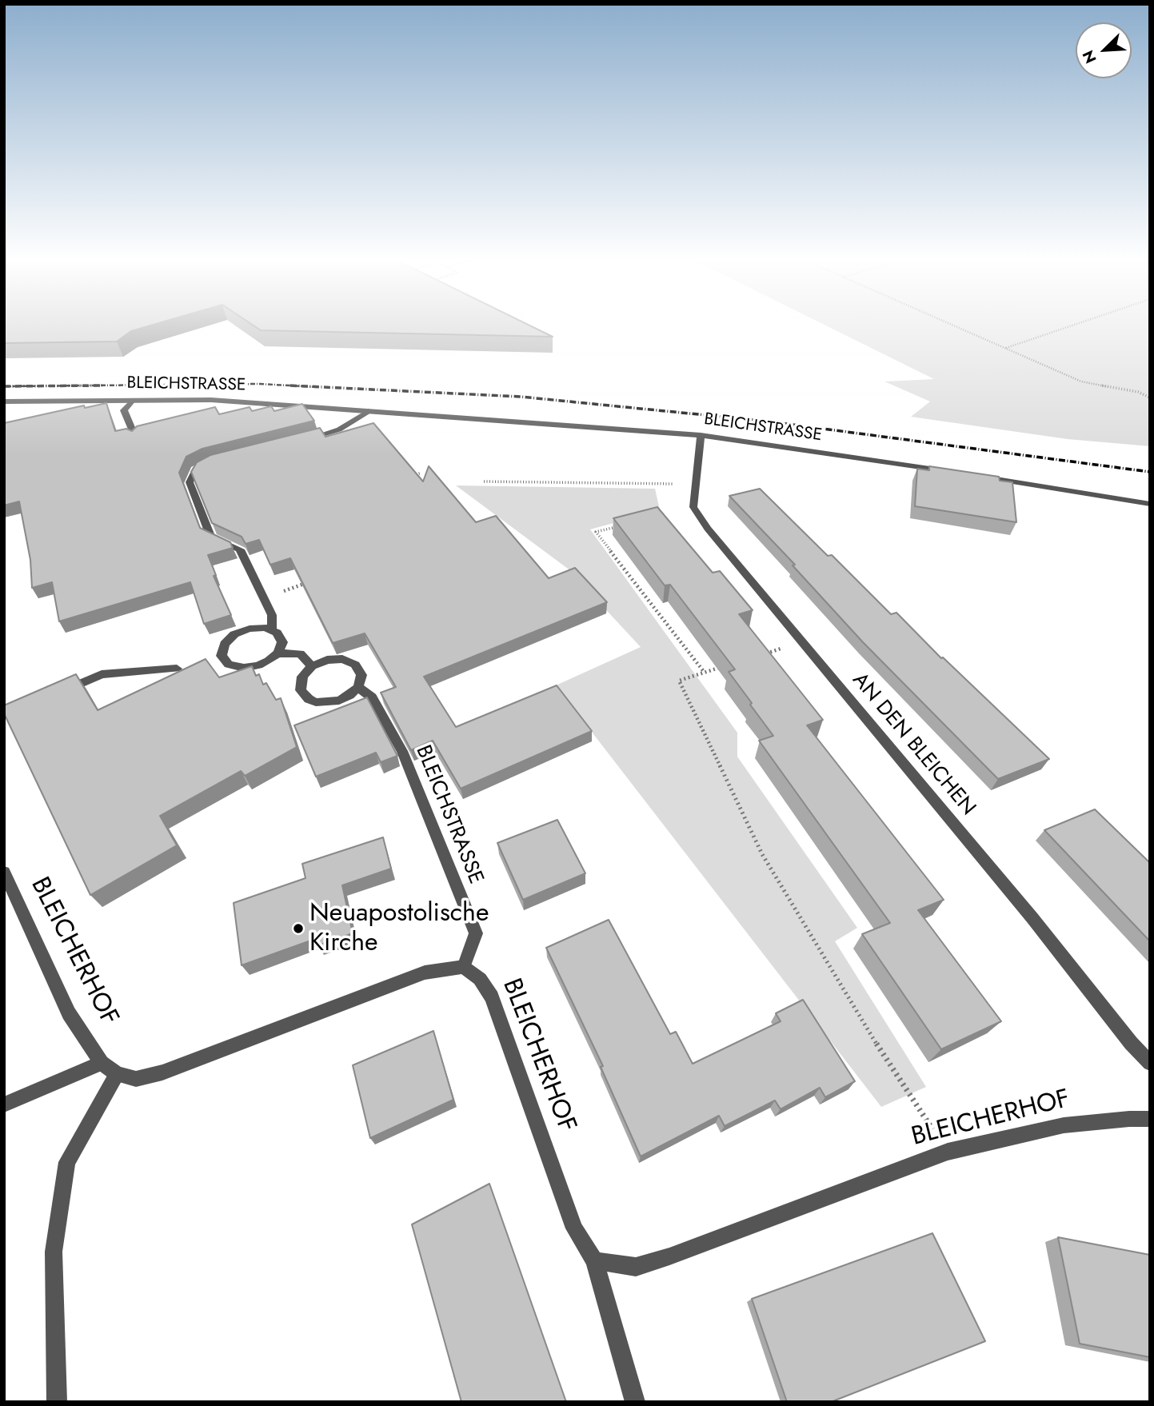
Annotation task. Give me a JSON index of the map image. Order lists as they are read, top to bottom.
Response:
{
  "streets": {
    "street": ["BLEICHSTRASSE", "AN DEN BLEICHEN", "BLEICHERHOF"]
  },
  "crossings": [
    ["BLEICHSTRASSE", "AN DEN BLEICHEN"],
    ["BLEICHSTRASSE", "BLEICHERHOF"]
  ],
  "places": ["Neuapostolische Kirche"],
  "north": "bottom left"
}
